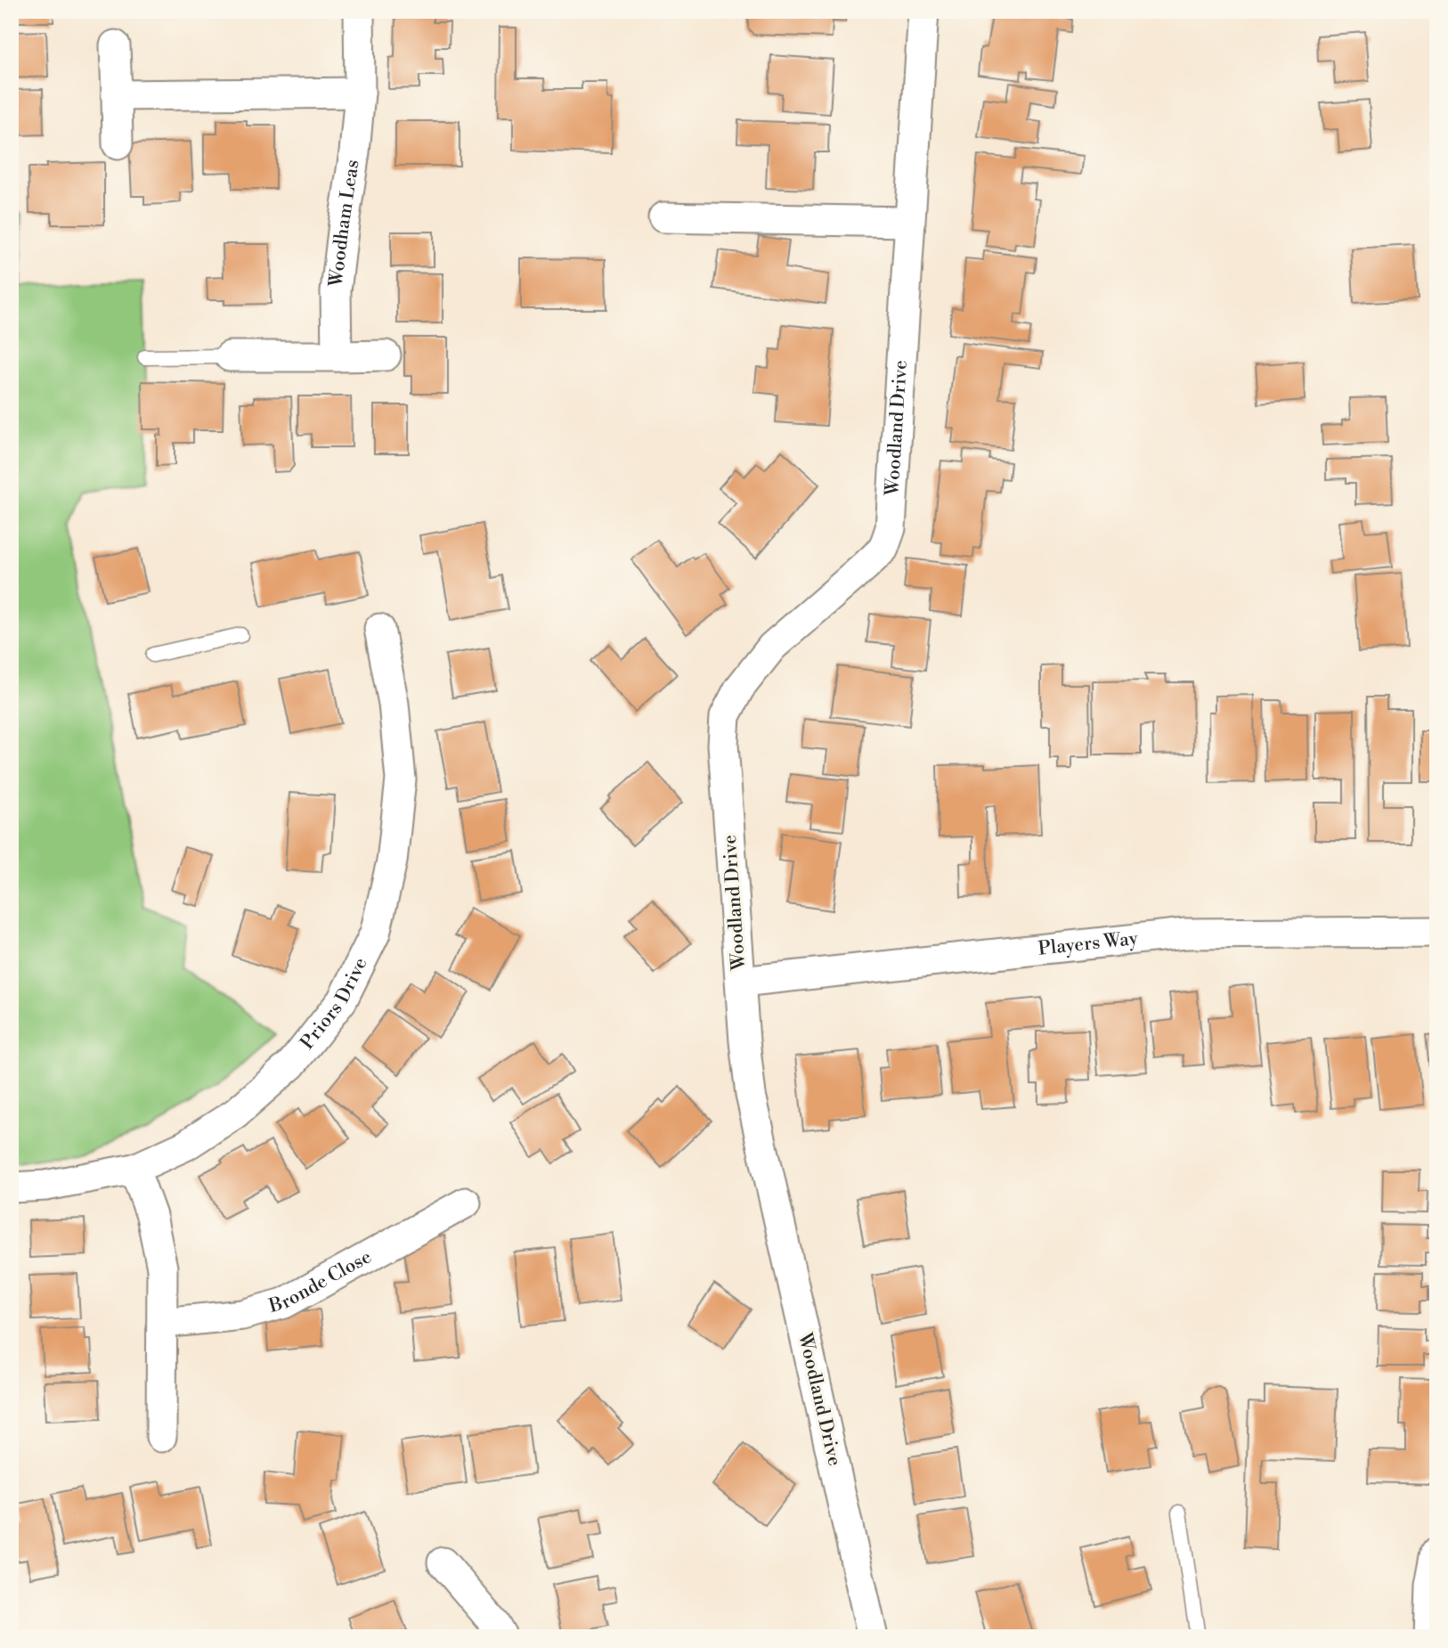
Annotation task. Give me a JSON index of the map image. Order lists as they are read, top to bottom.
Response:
{
  "streets": {
    "street": [
      "Woodham Leas",
      "Woodland Drive",
      "Players Way",
      "Priors Drive",
      "Bronde Close"
    ]
  },
  "crossings": [
    ["Woodland Drive", "Players Way"]
  ]
}
